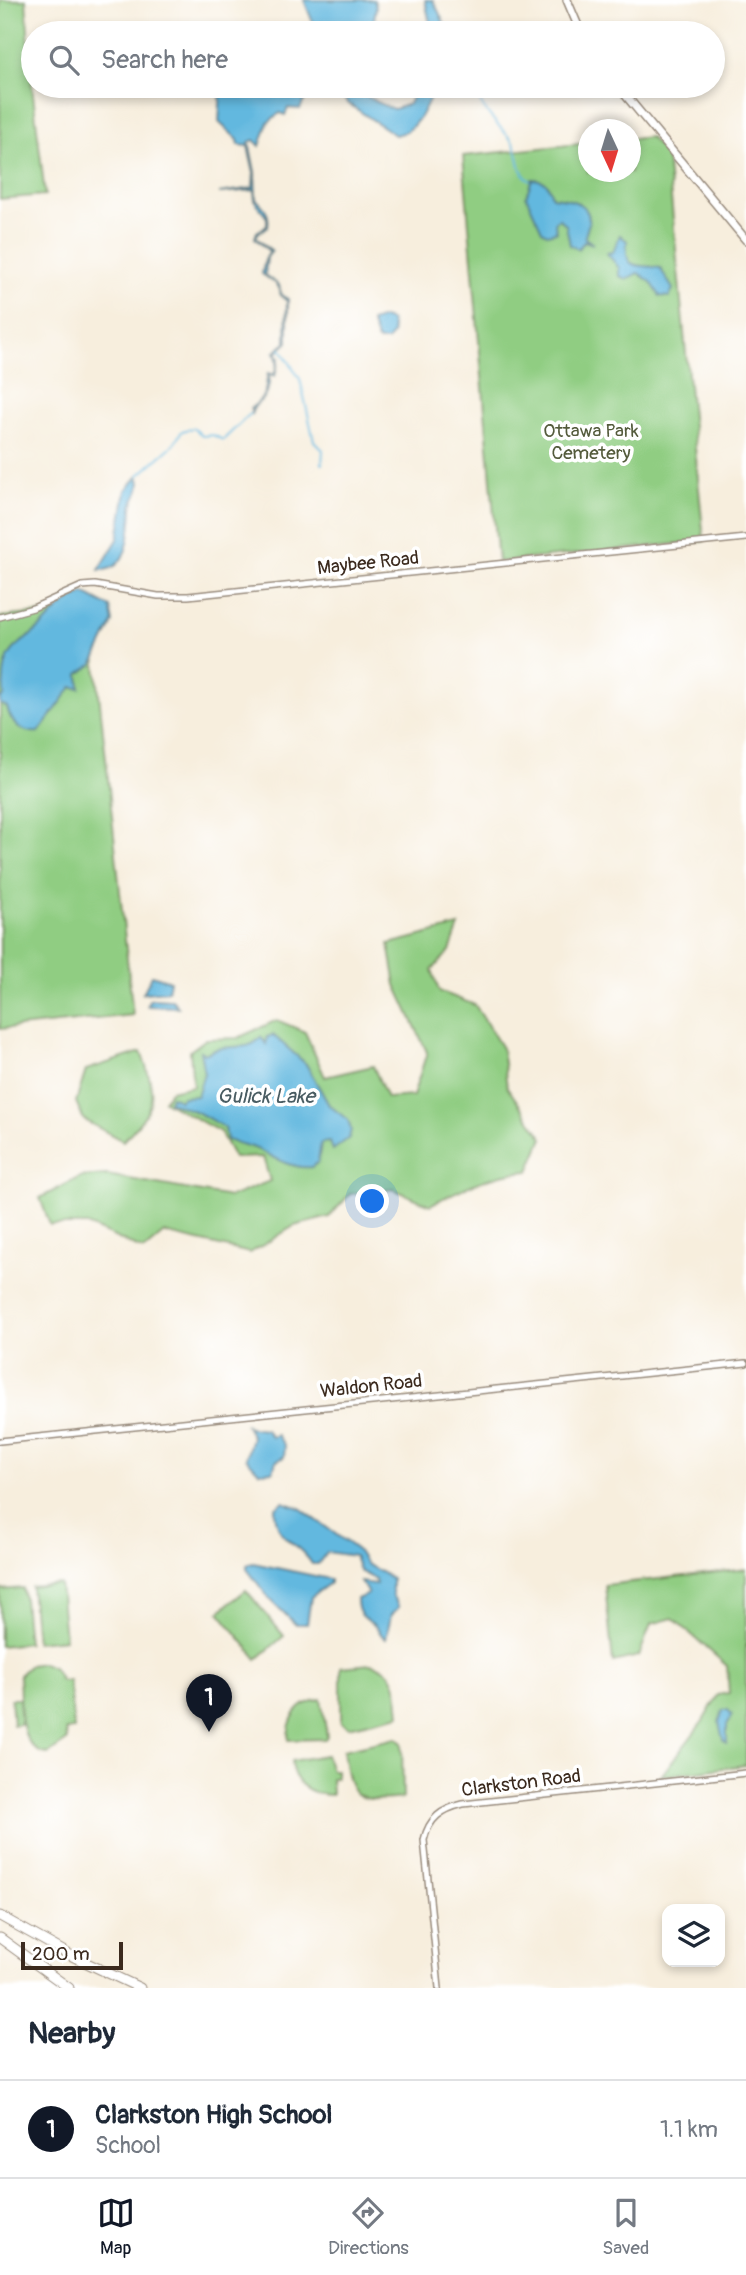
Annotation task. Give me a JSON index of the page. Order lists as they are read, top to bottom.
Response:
{
  "streets": {
    "street": ["Maybee Road", "Waldon Road", "Clarkston Road"]
  },
  "water": ["Gulick Lake"],
  "parks": ["Ottawa Park Cemetery"],
  "scale_bar": "200 m",
  "north": "bottom",
  "page": {
    "search": "Search here",
    "pins": "1",
    "scale": "200 m",
    "heading": "Nearby",
    "list": [
      {
        "mark": "1",
        "name": "Clarkston High School",
        "note": "School",
        "value": "1.1 km"
      }
    ],
    "nav": ["Map", "Directions", "Saved"]
  }
}
